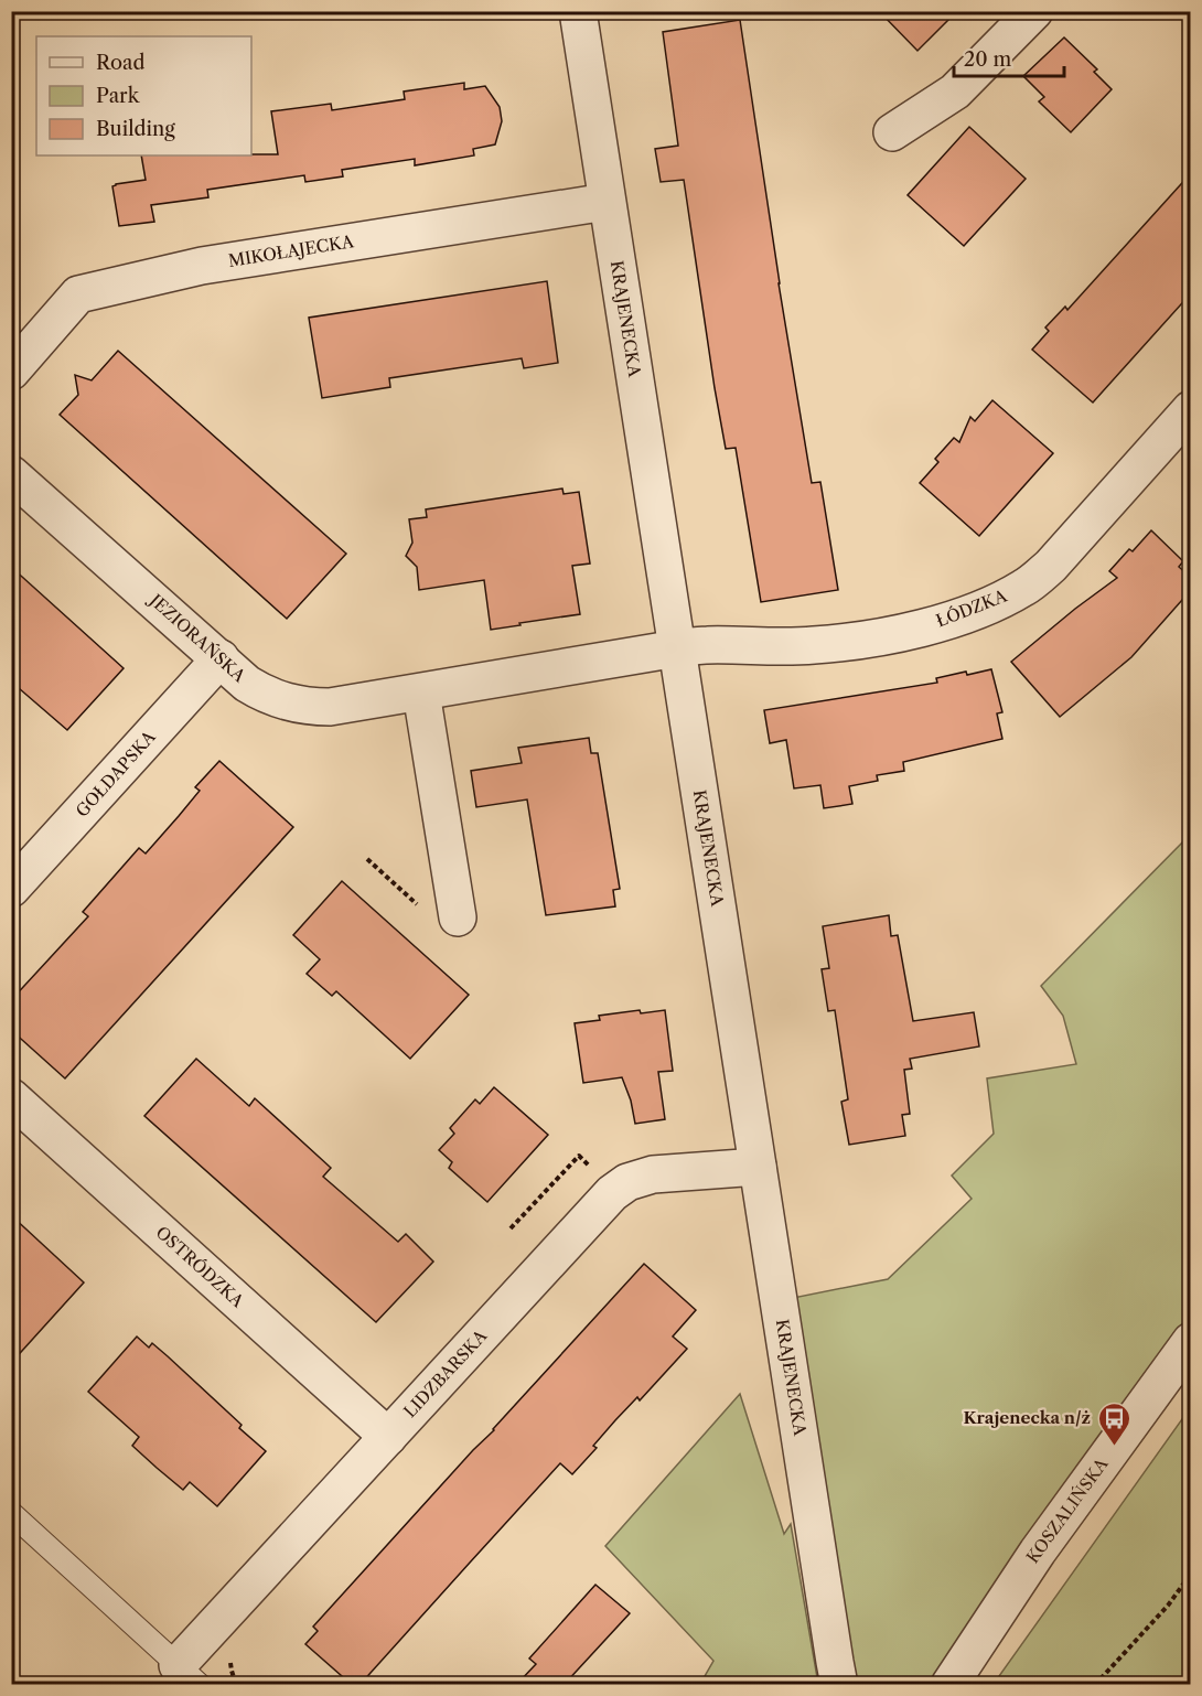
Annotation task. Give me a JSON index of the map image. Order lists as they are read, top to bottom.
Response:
{
  "streets": {
    "street": [
      "MIKOŁAJECKA",
      "KRAJENECKA",
      "ŁÓDZKA",
      "JEZIORAŃSKA",
      "GOŁDAPSKA",
      "OSTRÓDZKA",
      "LIDZBARSKA",
      "KOSZALIŃSKA"
    ]
  },
  "crossings": [
    ["MIKOŁAJECKA", "KRAJENECKA"],
    ["KRAJENECKA", "ŁÓDZKA"],
    ["KRAJENECKA", "JEZIORAŃSKA"],
    ["KRAJENECKA", "LIDZBARSKA"],
    ["ŁÓDZKA", "JEZIORAŃSKA"],
    ["JEZIORAŃSKA", "GOŁDAPSKA"],
    ["OSTRÓDZKA", "LIDZBARSKA"]
  ],
  "places": {
    "bus stop": ["Krajenecka n/ż"]
  },
  "legend": ["Road", "Park", "Building"],
  "scale_bar": "20 m"
}
